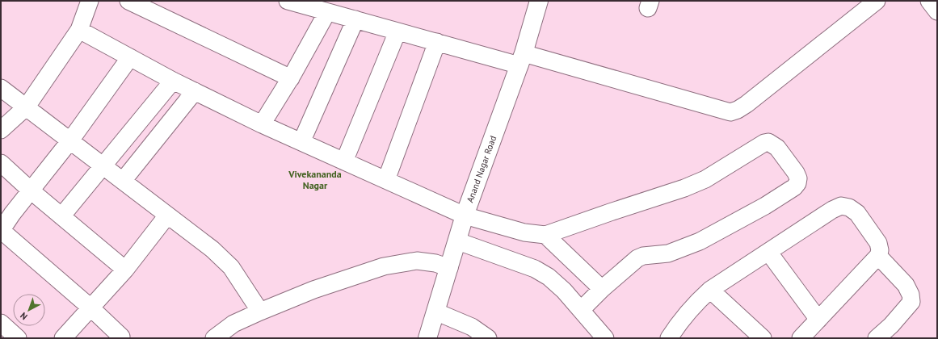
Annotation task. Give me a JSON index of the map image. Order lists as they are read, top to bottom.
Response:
{
  "streets": {
    "street": ["Anand Nagar Road"]
  },
  "districts": ["Vivekananda Nagar"],
  "north": "bottom left"
}
